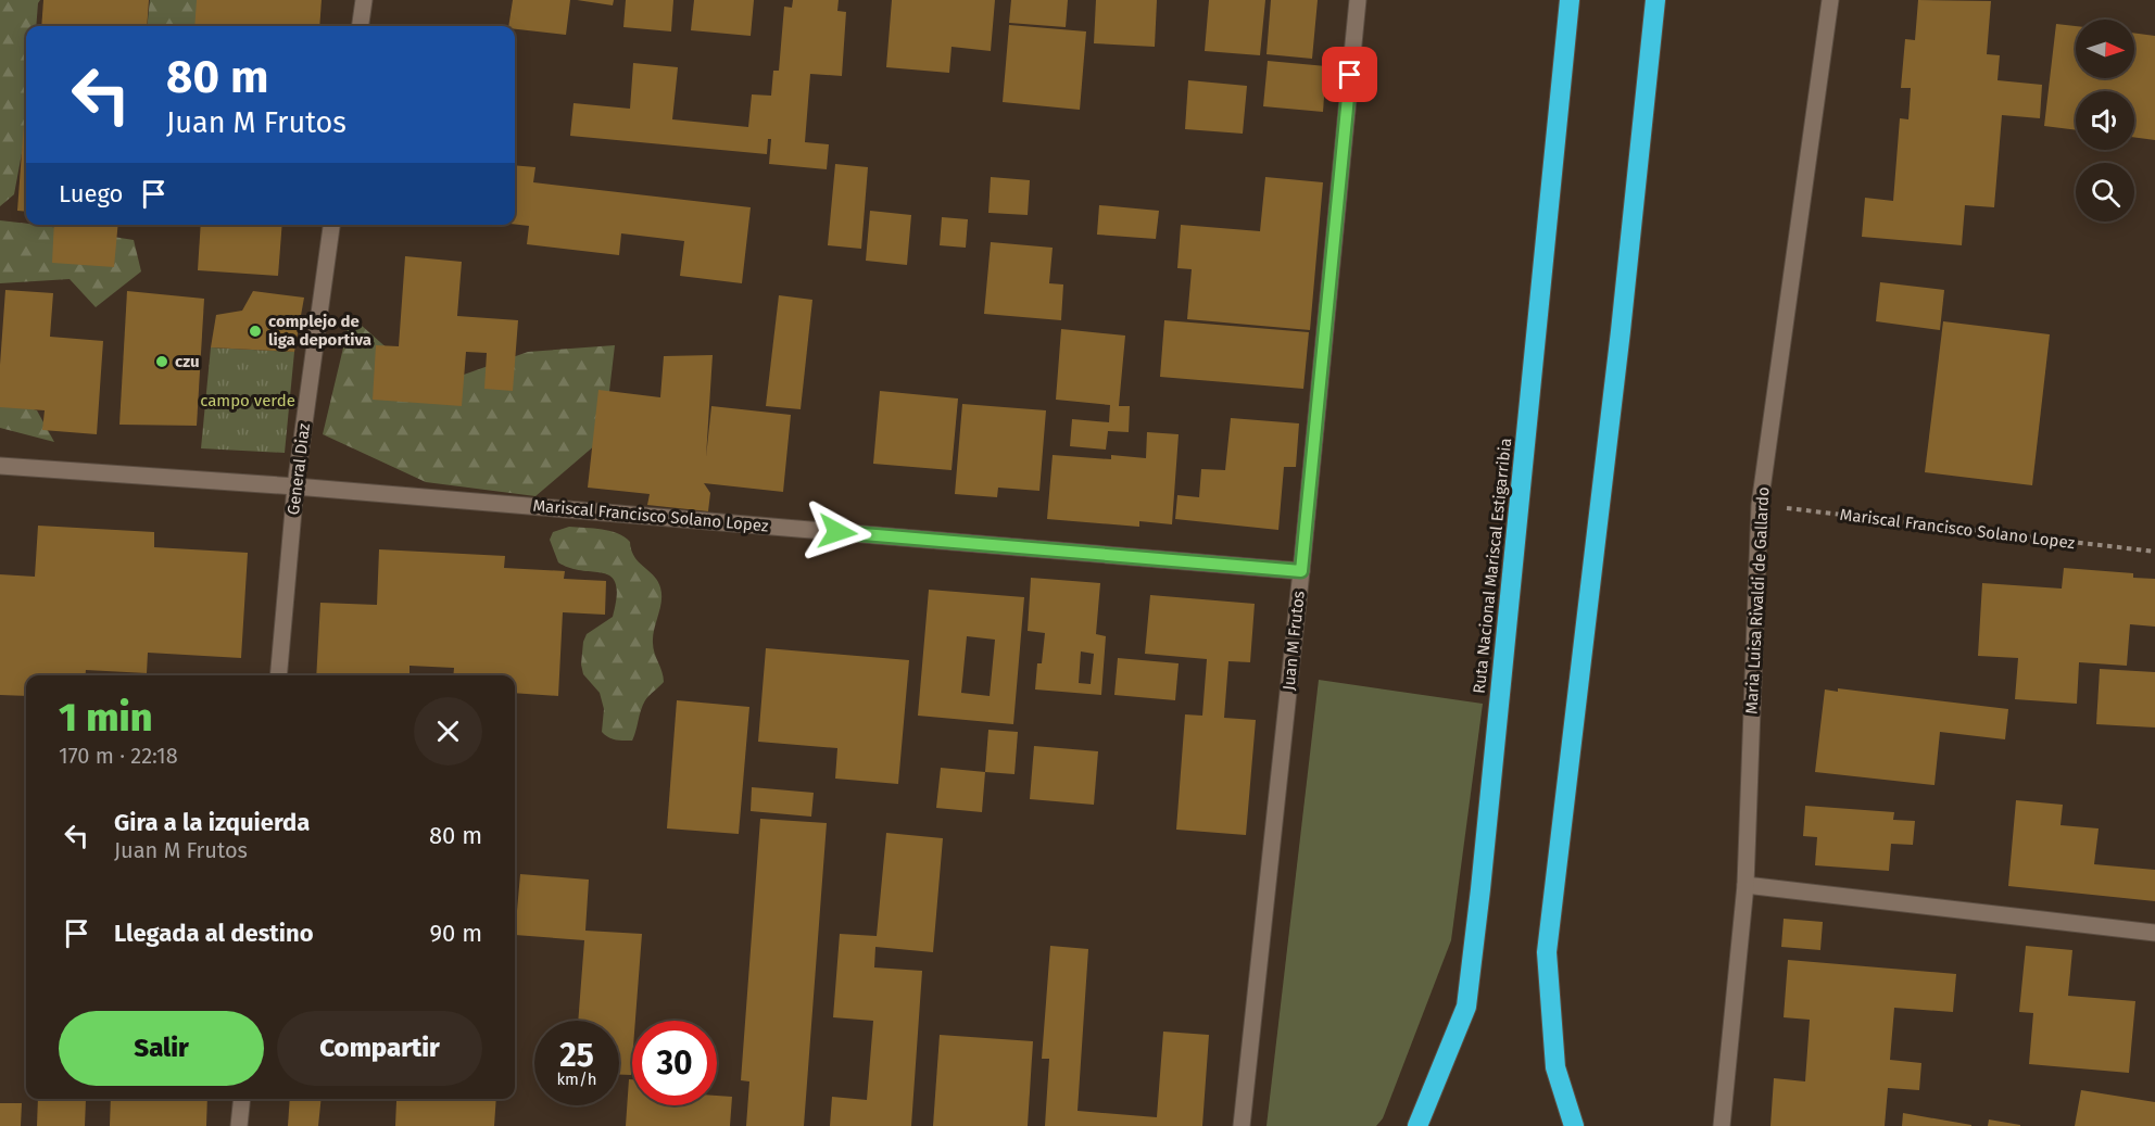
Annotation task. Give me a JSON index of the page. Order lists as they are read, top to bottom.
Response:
{
  "streets": {
    "highway": ["Ruta Nacional Mariscal Estigarribia"],
    "street": [
      "General Diaz",
      "Mariscal Francisco Solano Lopez",
      "Maria Luisa Rivaldi de Gallardo",
      "Juan M Frutos"
    ]
  },
  "crossings": [
    ["General Diaz", "Mariscal Francisco Solano Lopez"],
    ["Mariscal Francisco Solano Lopez", "Maria Luisa Rivaldi de Gallardo"],
    ["Mariscal Francisco Solano Lopez", "Juan M Frutos"]
  ],
  "parks": ["campo verde"],
  "places": ["complejo de liga deportiva", "czu"],
  "north": "right",
  "page": {
    "turn": ["80 m", "Juan M Frutos"],
    "then": "Luego",
    "heading": ["1 min", "170 m · 22:18"],
    "list": [
      {
        "name": "Gira a la izquierda",
        "note": "Juan M Frutos",
        "value": "80 m"
      },
      {
        "name": "Llegada al destino",
        "value": "90 m"
      }
    ],
    "buttons": ["Salir", "Compartir"],
    "speed": "25 km/h",
    "limit": "30"
  }
}
